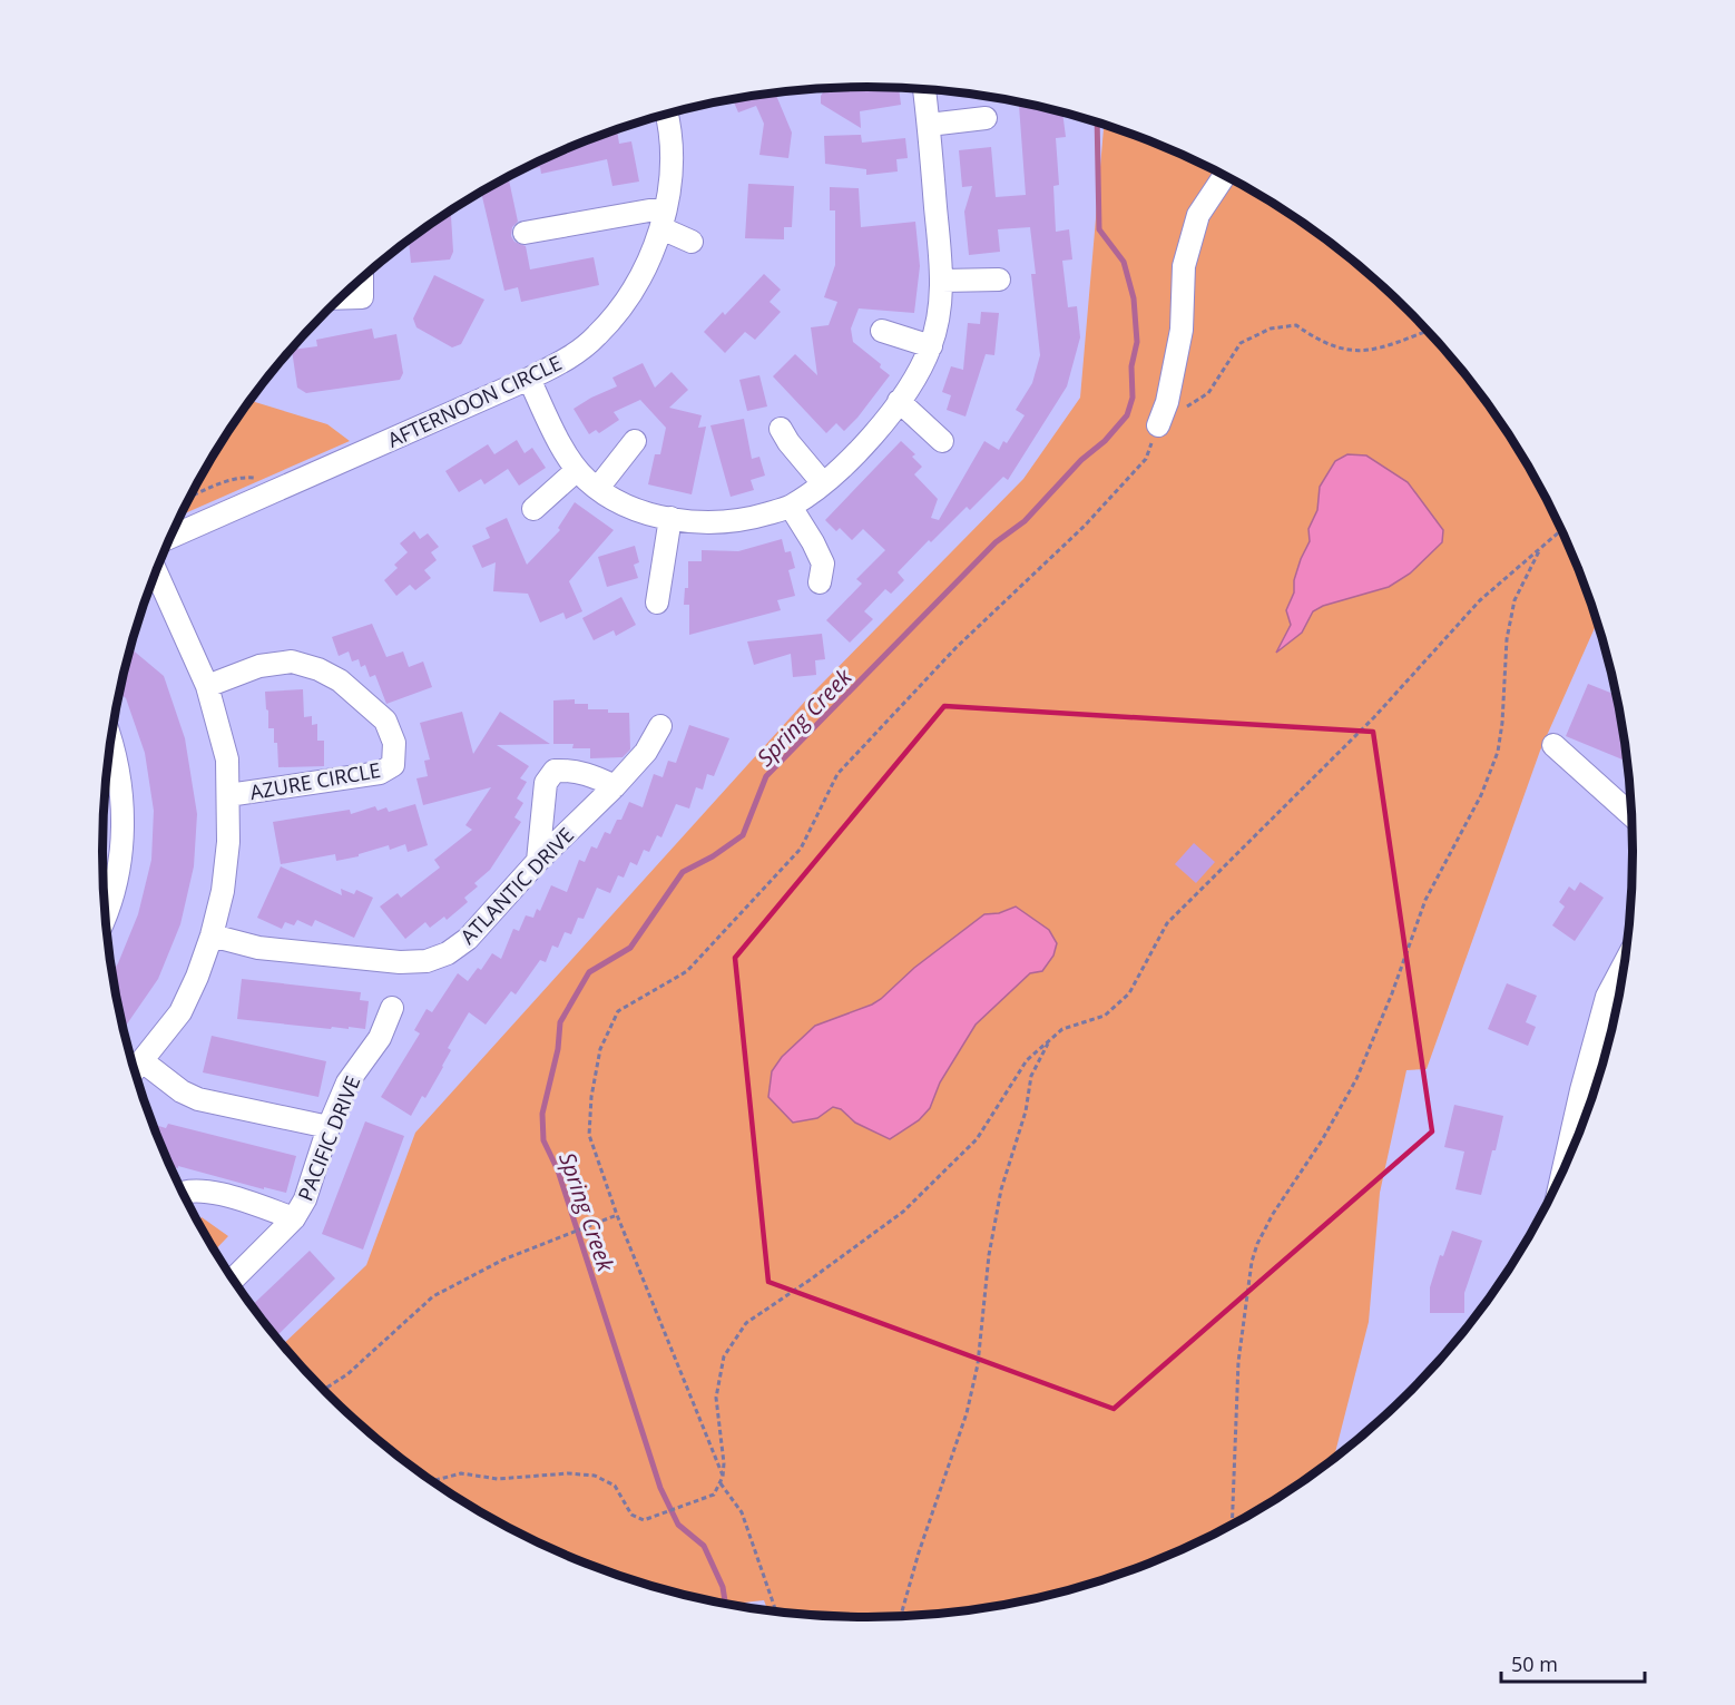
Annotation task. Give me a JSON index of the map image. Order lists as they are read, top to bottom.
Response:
{
  "streets": {
    "street": [
      "AFTERNOON CIRCLE",
      "AZURE CIRCLE",
      "ATLANTIC DRIVE",
      "PACIFIC DRIVE"
    ]
  },
  "water": ["Spring Creek"],
  "scale_bar": "50 m"
}
